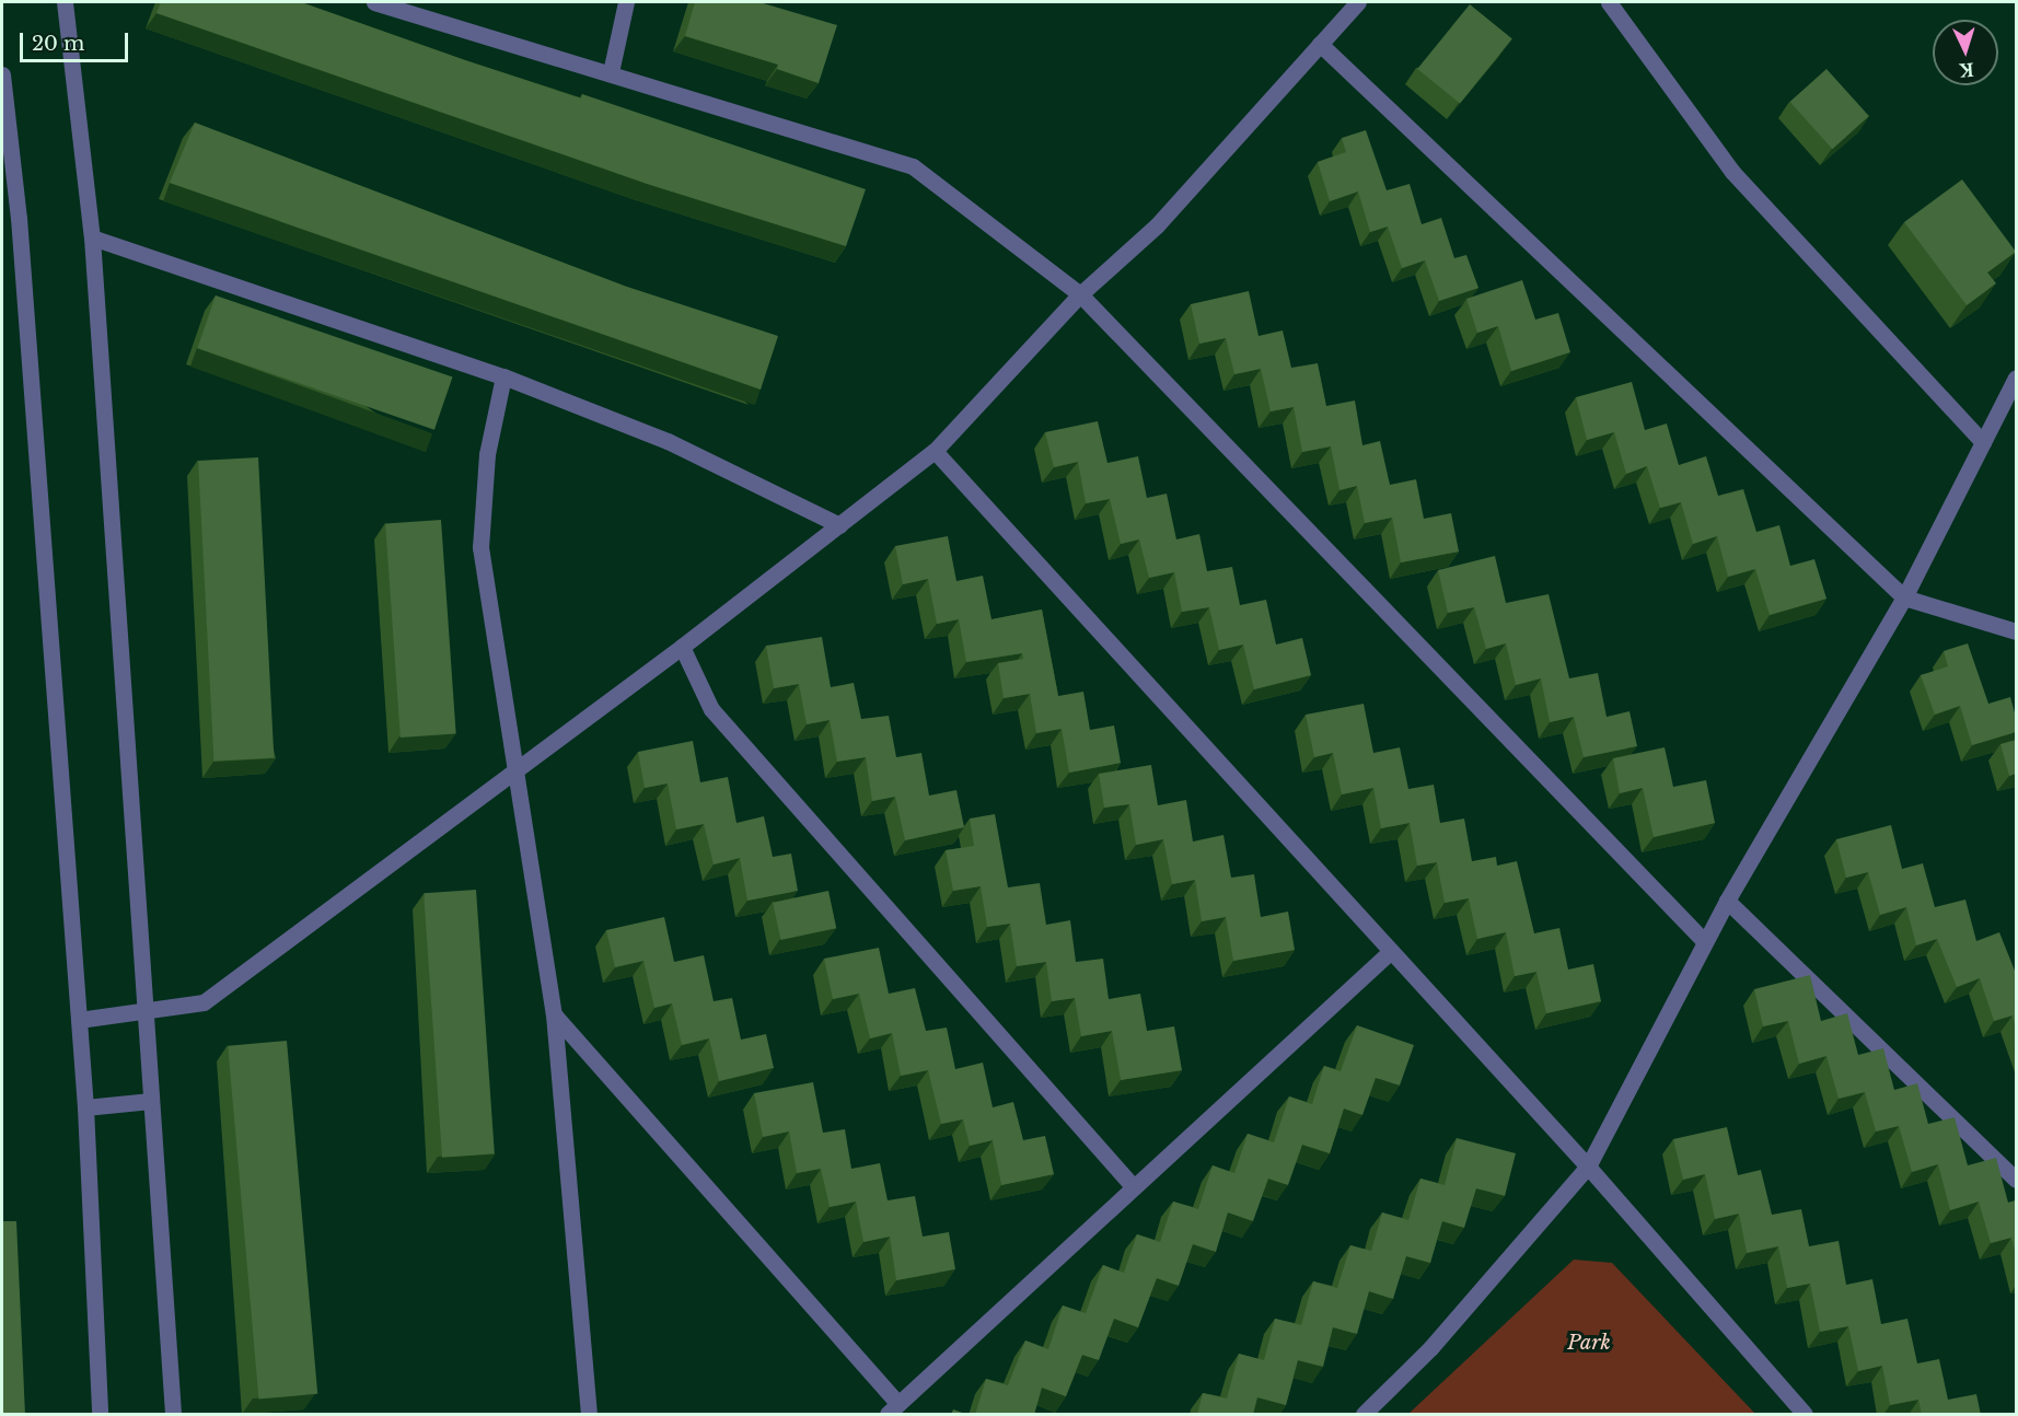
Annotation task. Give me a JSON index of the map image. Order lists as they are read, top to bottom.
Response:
{
  "parks": ["Park"],
  "scale_bar": "20 m",
  "north": "bottom"
}
